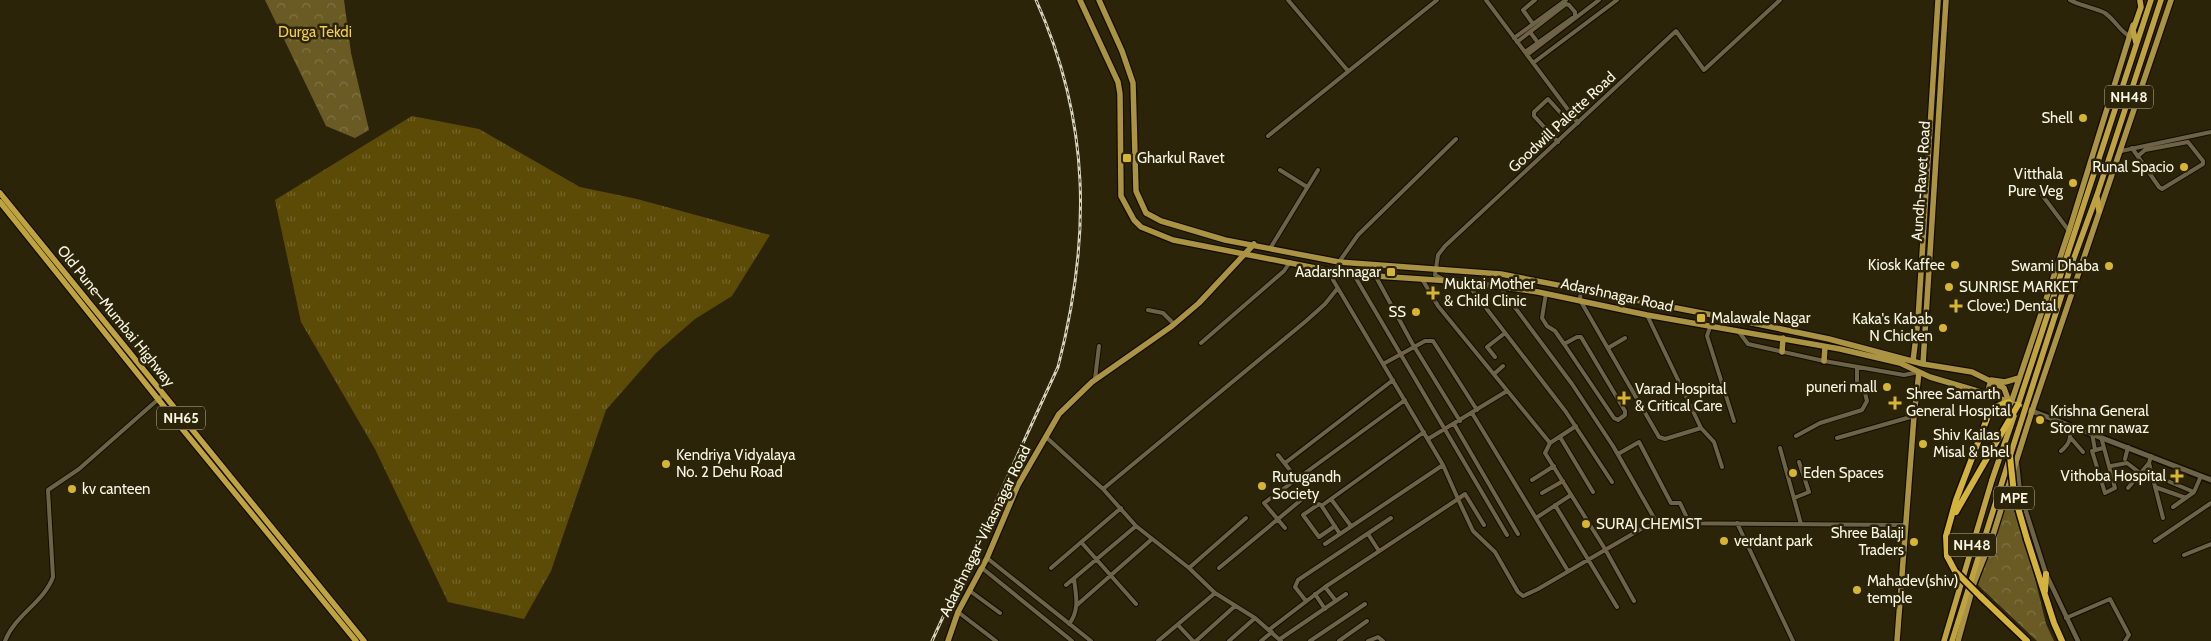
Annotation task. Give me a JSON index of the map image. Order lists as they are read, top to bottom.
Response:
{
  "streets": {
    "highway": [
      "NH48",
      "Old Pune–Mumbai Highway",
      "NH65",
      "MPE"
    ],
    "main road": ["Aundh-Ravet Road", "Adarshnagar Road", "Adarshnagar-Vikasnagar Road"],
    "street": ["Goodwill Palette Road"]
  },
  "crossings": [
    ["NH48", "Adarshnagar Road"],
    ["NH48", "MPE"],
    ["Goodwill Palette Road", "Adarshnagar Road"],
    ["Aundh-Ravet Road", "Adarshnagar Road"],
    ["Adarshnagar Road", "MPE"],
    ["Adarshnagar Road", "Adarshnagar-Vikasnagar Road"]
  ],
  "parks": ["Durga Tekdi"],
  "places": {
    "other": [
      "Shell",
      "Runal Spacio",
      "Vitthala Pure Veg",
      "Kiosk Kaffee",
      "Swami Dhaba",
      "SUNRISE MARKET",
      "SS",
      "Kaka's Kabab N Chicken",
      "puneri mall",
      "Krishna General Store mr nawaz",
      "Shiv Kailas Misal & Bhel",
      "Kendriya Vidyalaya No. 2 Dehu Road",
      "Eden Spaces",
      "Rutugandh Society",
      "kv canteen",
      "SURAJ CHEMIST",
      "verdant park",
      "Shree Balaji Traders",
      "Mahadev(shiv) temple"
    ],
    "transit": ["Gharkul Ravet", "Aadarshnagar", "Malawale Nagar"],
    "health": [
      "Muktai Mother & Child Clinic",
      "Clove:) Dental",
      "Varad Hospital & Critical Care",
      "Shree Samarth General Hospital",
      "Vithoba Hospital"
    ]
  }
}
